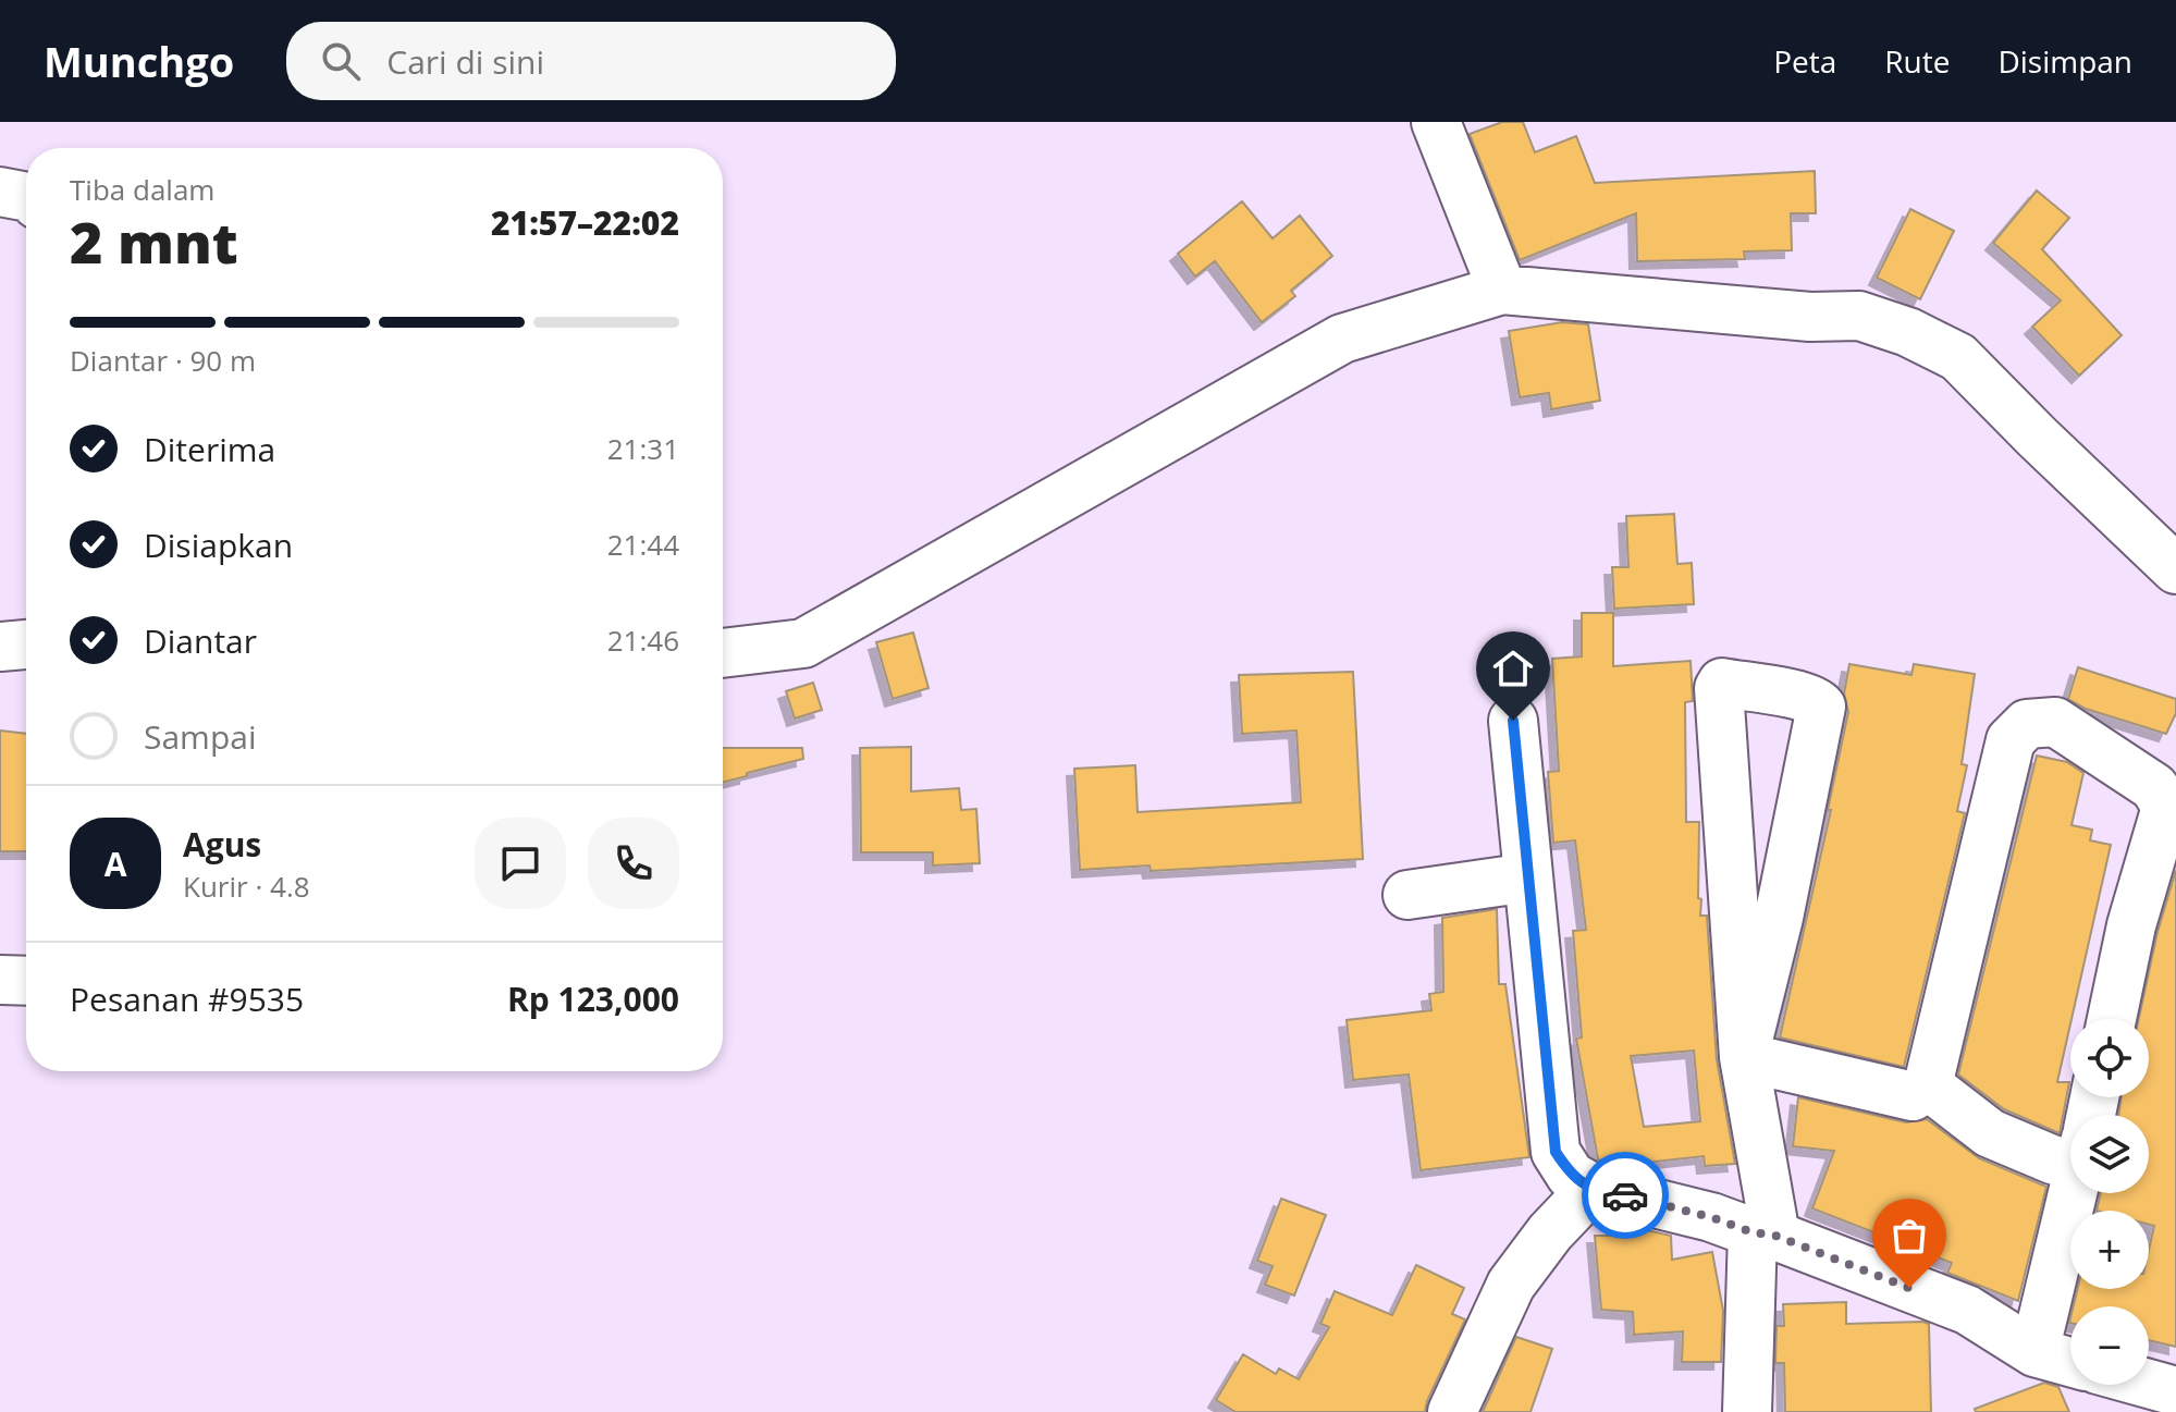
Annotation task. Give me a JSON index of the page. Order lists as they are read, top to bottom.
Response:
{
  "page": {
    "header": "Munchgo",
    "search": "Cari di sini",
    "nav": ["Peta", "Rute", "Disimpan"],
    "heading": ["2 mnt", "Tiba dalam", "21:57–22:02"],
    "panel": [
      "Agus",
      "Kurir · 4.8",
      "Pesanan #9535",
      "Rp 123,000"
    ],
    "bar": "Diantar · 90 m",
    "list": [
      ["Diterima", "21:31"],
      ["Disiapkan", "21:44"],
      ["Diantar", "21:46"],
      "Sampai"
    ],
    "round": "A",
    "map_buttons": ["+", "−"]
  }
}
